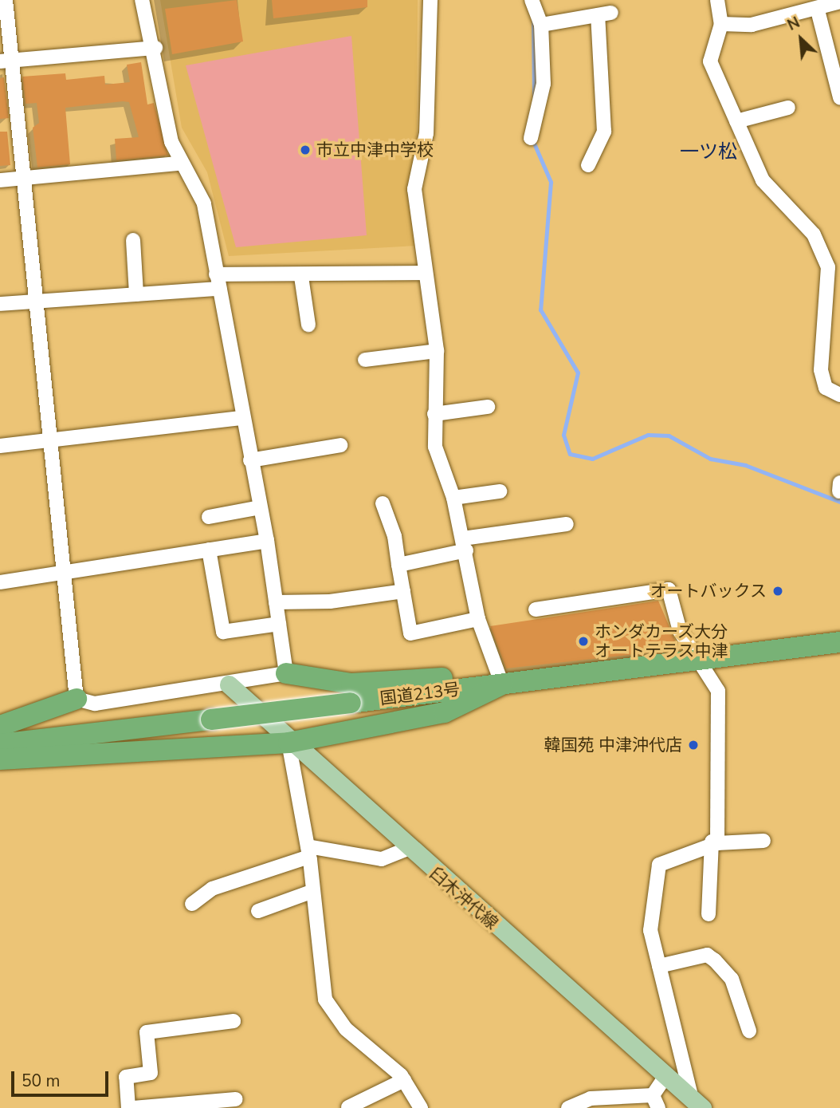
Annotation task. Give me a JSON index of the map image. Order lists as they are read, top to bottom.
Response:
{
  "streets": {
    "highway": ["国道213号"],
    "main road": ["臼木沖代線"]
  },
  "districts": ["一ツ松"],
  "places": [
    "市立中津中学校",
    "オートバックス",
    "ホンダカーズ大分 オートテラス中津",
    "韓国苑 中津沖代店"
  ],
  "scale_bar": "50 m",
  "north": "top left"
}
